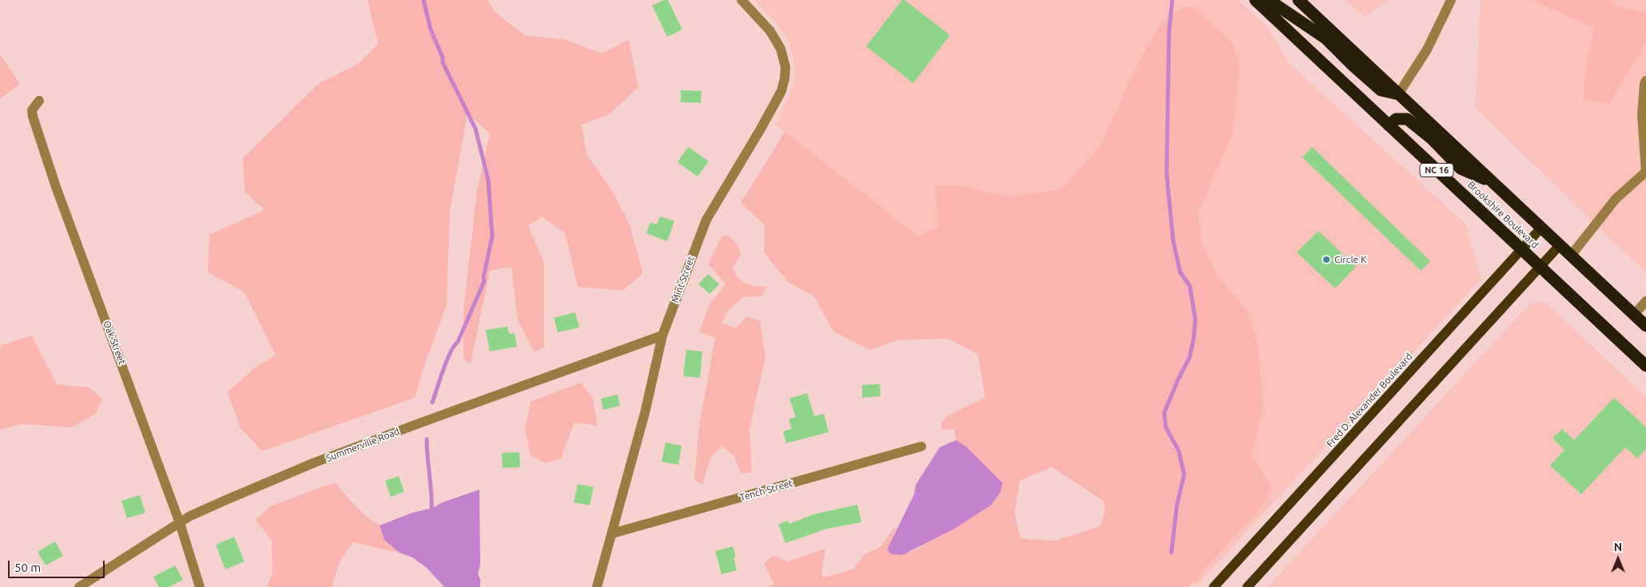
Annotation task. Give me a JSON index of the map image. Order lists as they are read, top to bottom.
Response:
{
  "streets": {
    "highway": ["NC 16", "Brookshire Boulevard"],
    "main road": ["Fred D. Alexander Boulevard"],
    "street": [
      "Mint Street",
      "Oak Street",
      "Summerville Road",
      "Tench Street"
    ]
  },
  "crossings": [
    ["Brookshire Boulevard", "Fred D. Alexander Boulevard"],
    ["Mint Street", "Summerville Road"],
    ["Mint Street", "Tench Street"],
    ["Oak Street", "Summerville Road"]
  ],
  "places": ["Circle K"],
  "scale_bar": "50 m",
  "north": "top"
}
